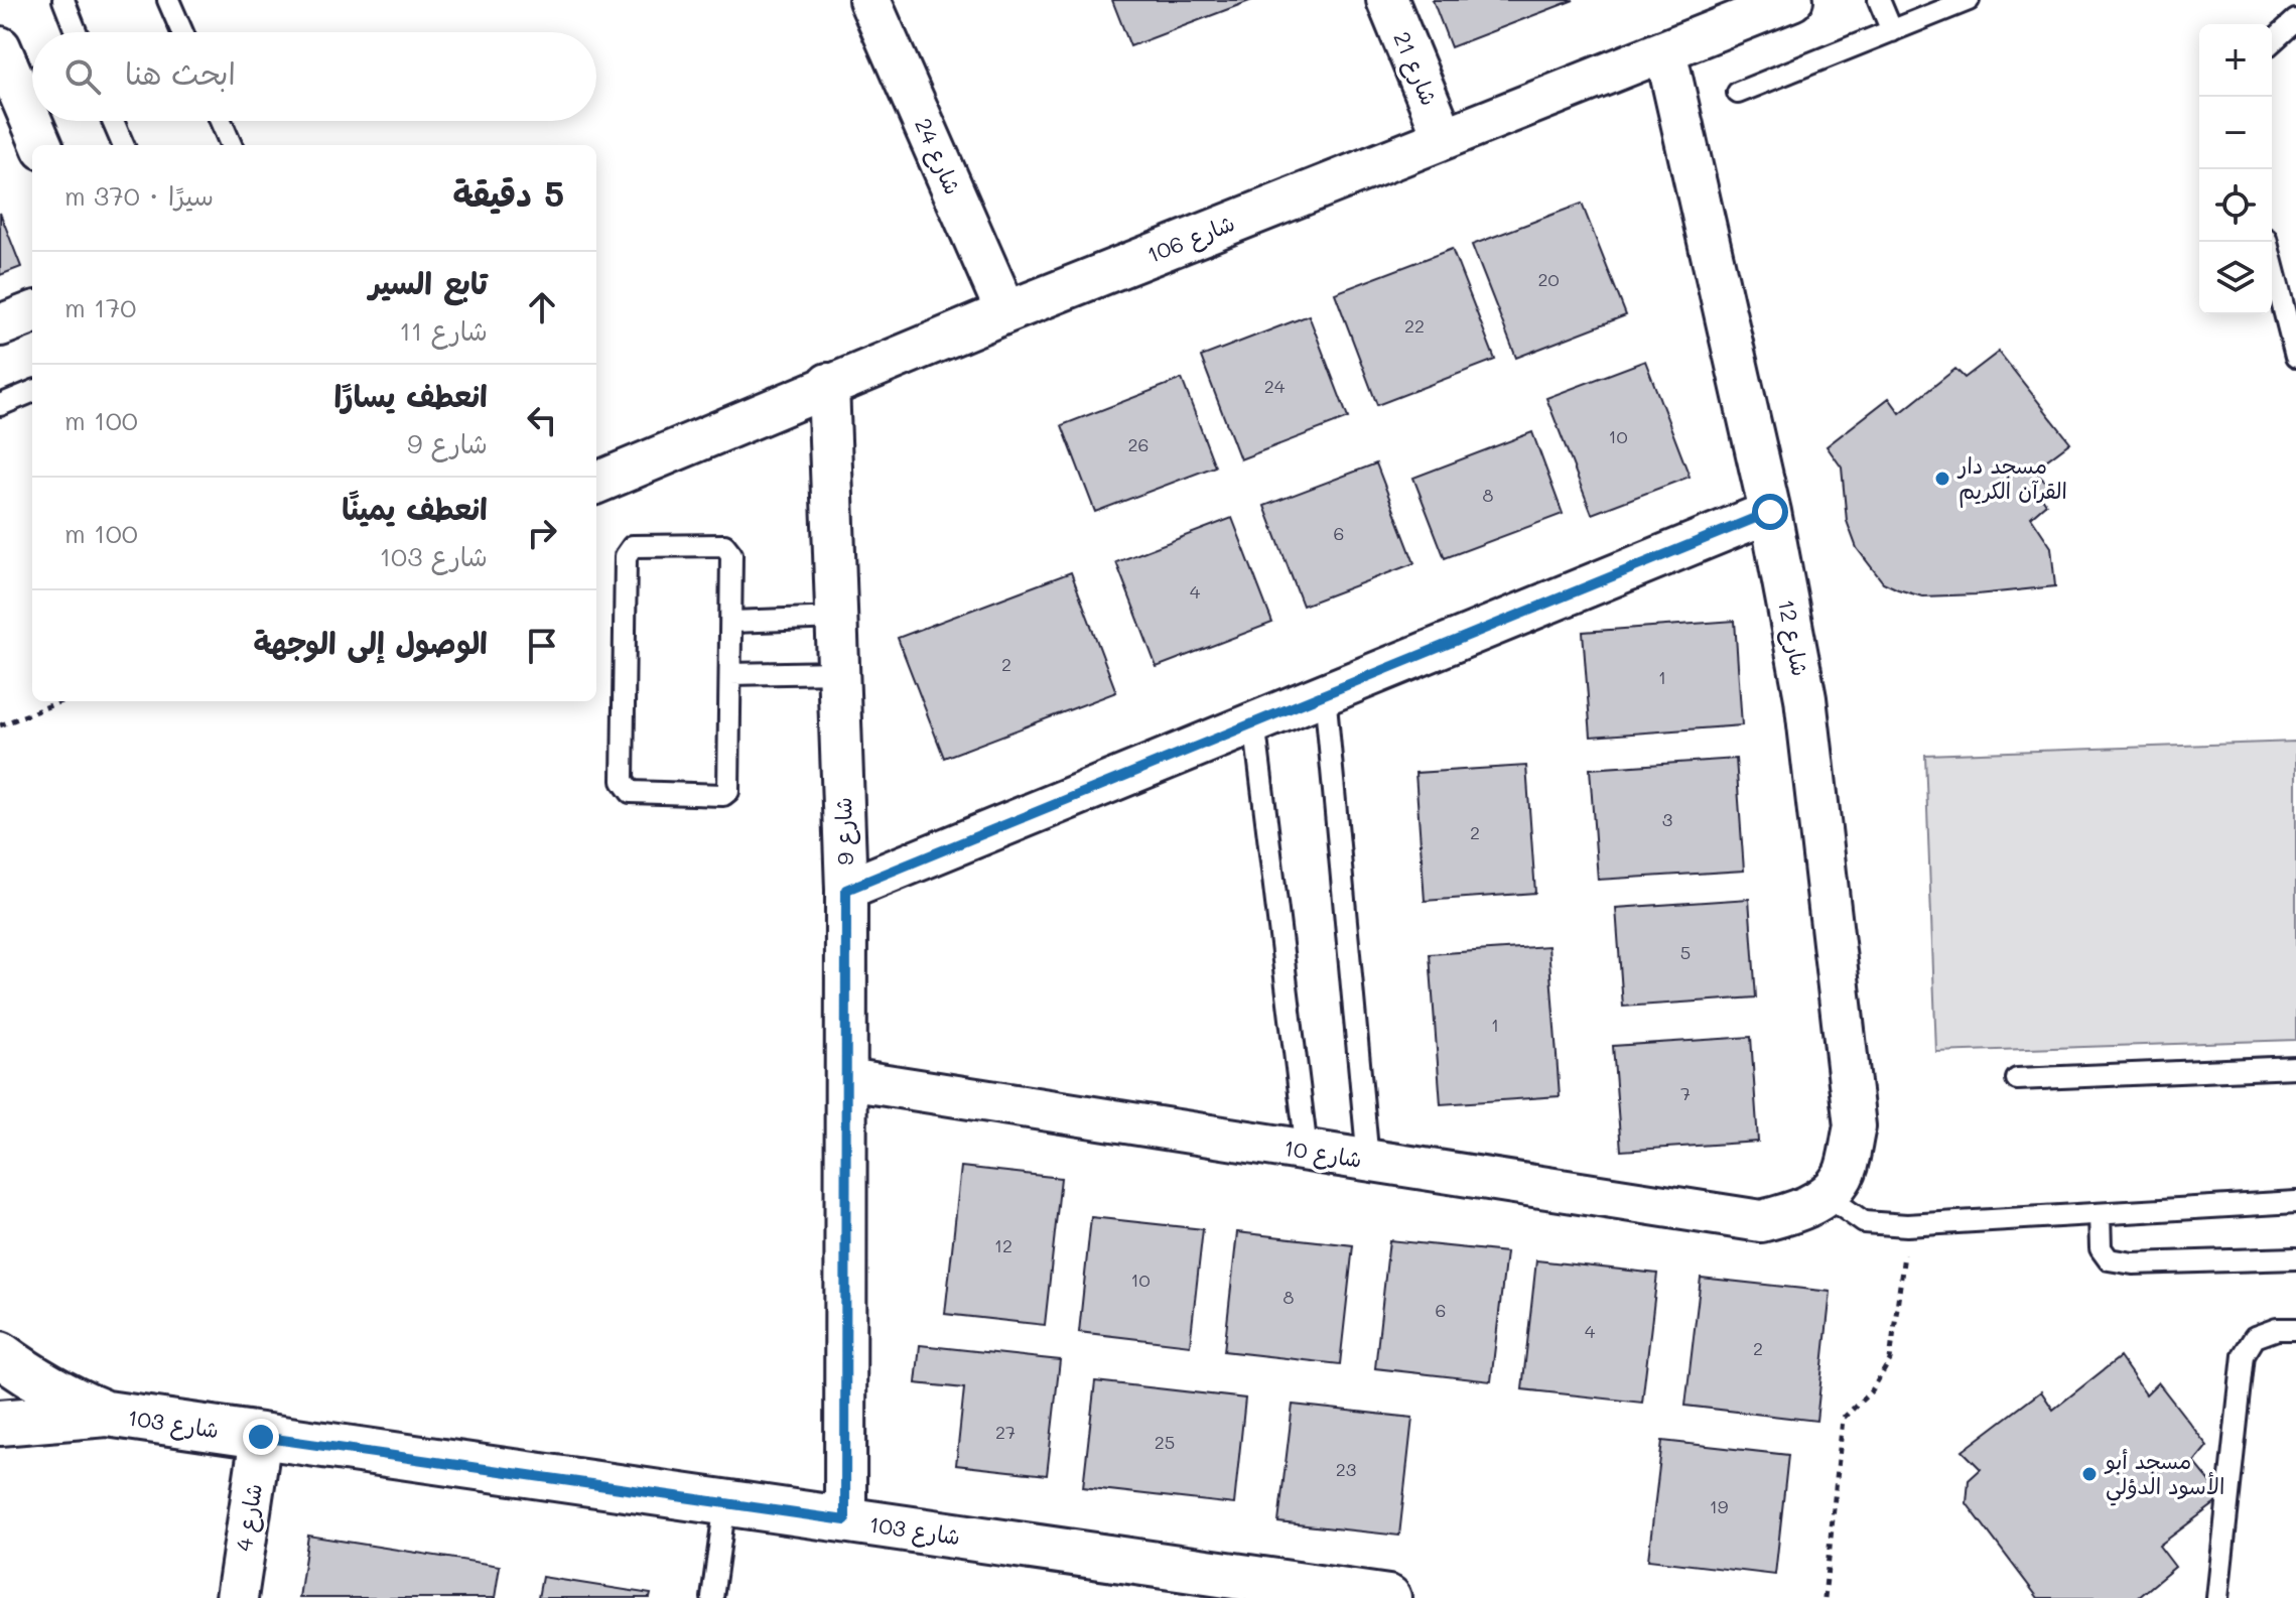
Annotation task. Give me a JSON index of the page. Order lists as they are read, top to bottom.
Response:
{
  "streets": {
    "street": [
      "شارع 21",
      "شارع 24",
      "شارع 106",
      "شارع 12",
      "شارع 9",
      "شارع 10",
      "شارع 103",
      "شارع 4"
    ]
  },
  "crossings": [
    ["شارع 21", "شارع 106"],
    ["شارع 24", "شارع 106"],
    ["شارع 106", "شارع 12"],
    ["شارع 106", "شارع 9"],
    ["شارع 12", "شارع 10"],
    ["شارع 9", "شارع 10"],
    ["شارع 9", "شارع 103"],
    ["شارع 103", "شارع 4"]
  ],
  "places": ["مسجد دار القرآن الكريم", "مسجد أبو الأسود الدؤلي"],
  "house_numbers": [
    "20",
    "22",
    "24",
    "10",
    "26",
    "8",
    "6",
    "4",
    "2",
    "1",
    "3",
    "2",
    "5",
    "1",
    "7",
    "12",
    "10",
    "8",
    "6",
    "4",
    "2",
    "27",
    "25",
    "23",
    "19"
  ],
  "page": {
    "map_buttons": ["+", "−"],
    "search": "ابحث هنا",
    "heading": ["5 دقيقة", "سيرًا · 370 m"],
    "list": [
      ["تابع السير", "شارع 11", "170 m"],
      ["انعطف يسارًا", "شارع 9", "100 m"],
      ["انعطف يمينًا", "شارع 103", "100 m"],
      "الوصول إلى الوجهة"
    ]
  }
}
